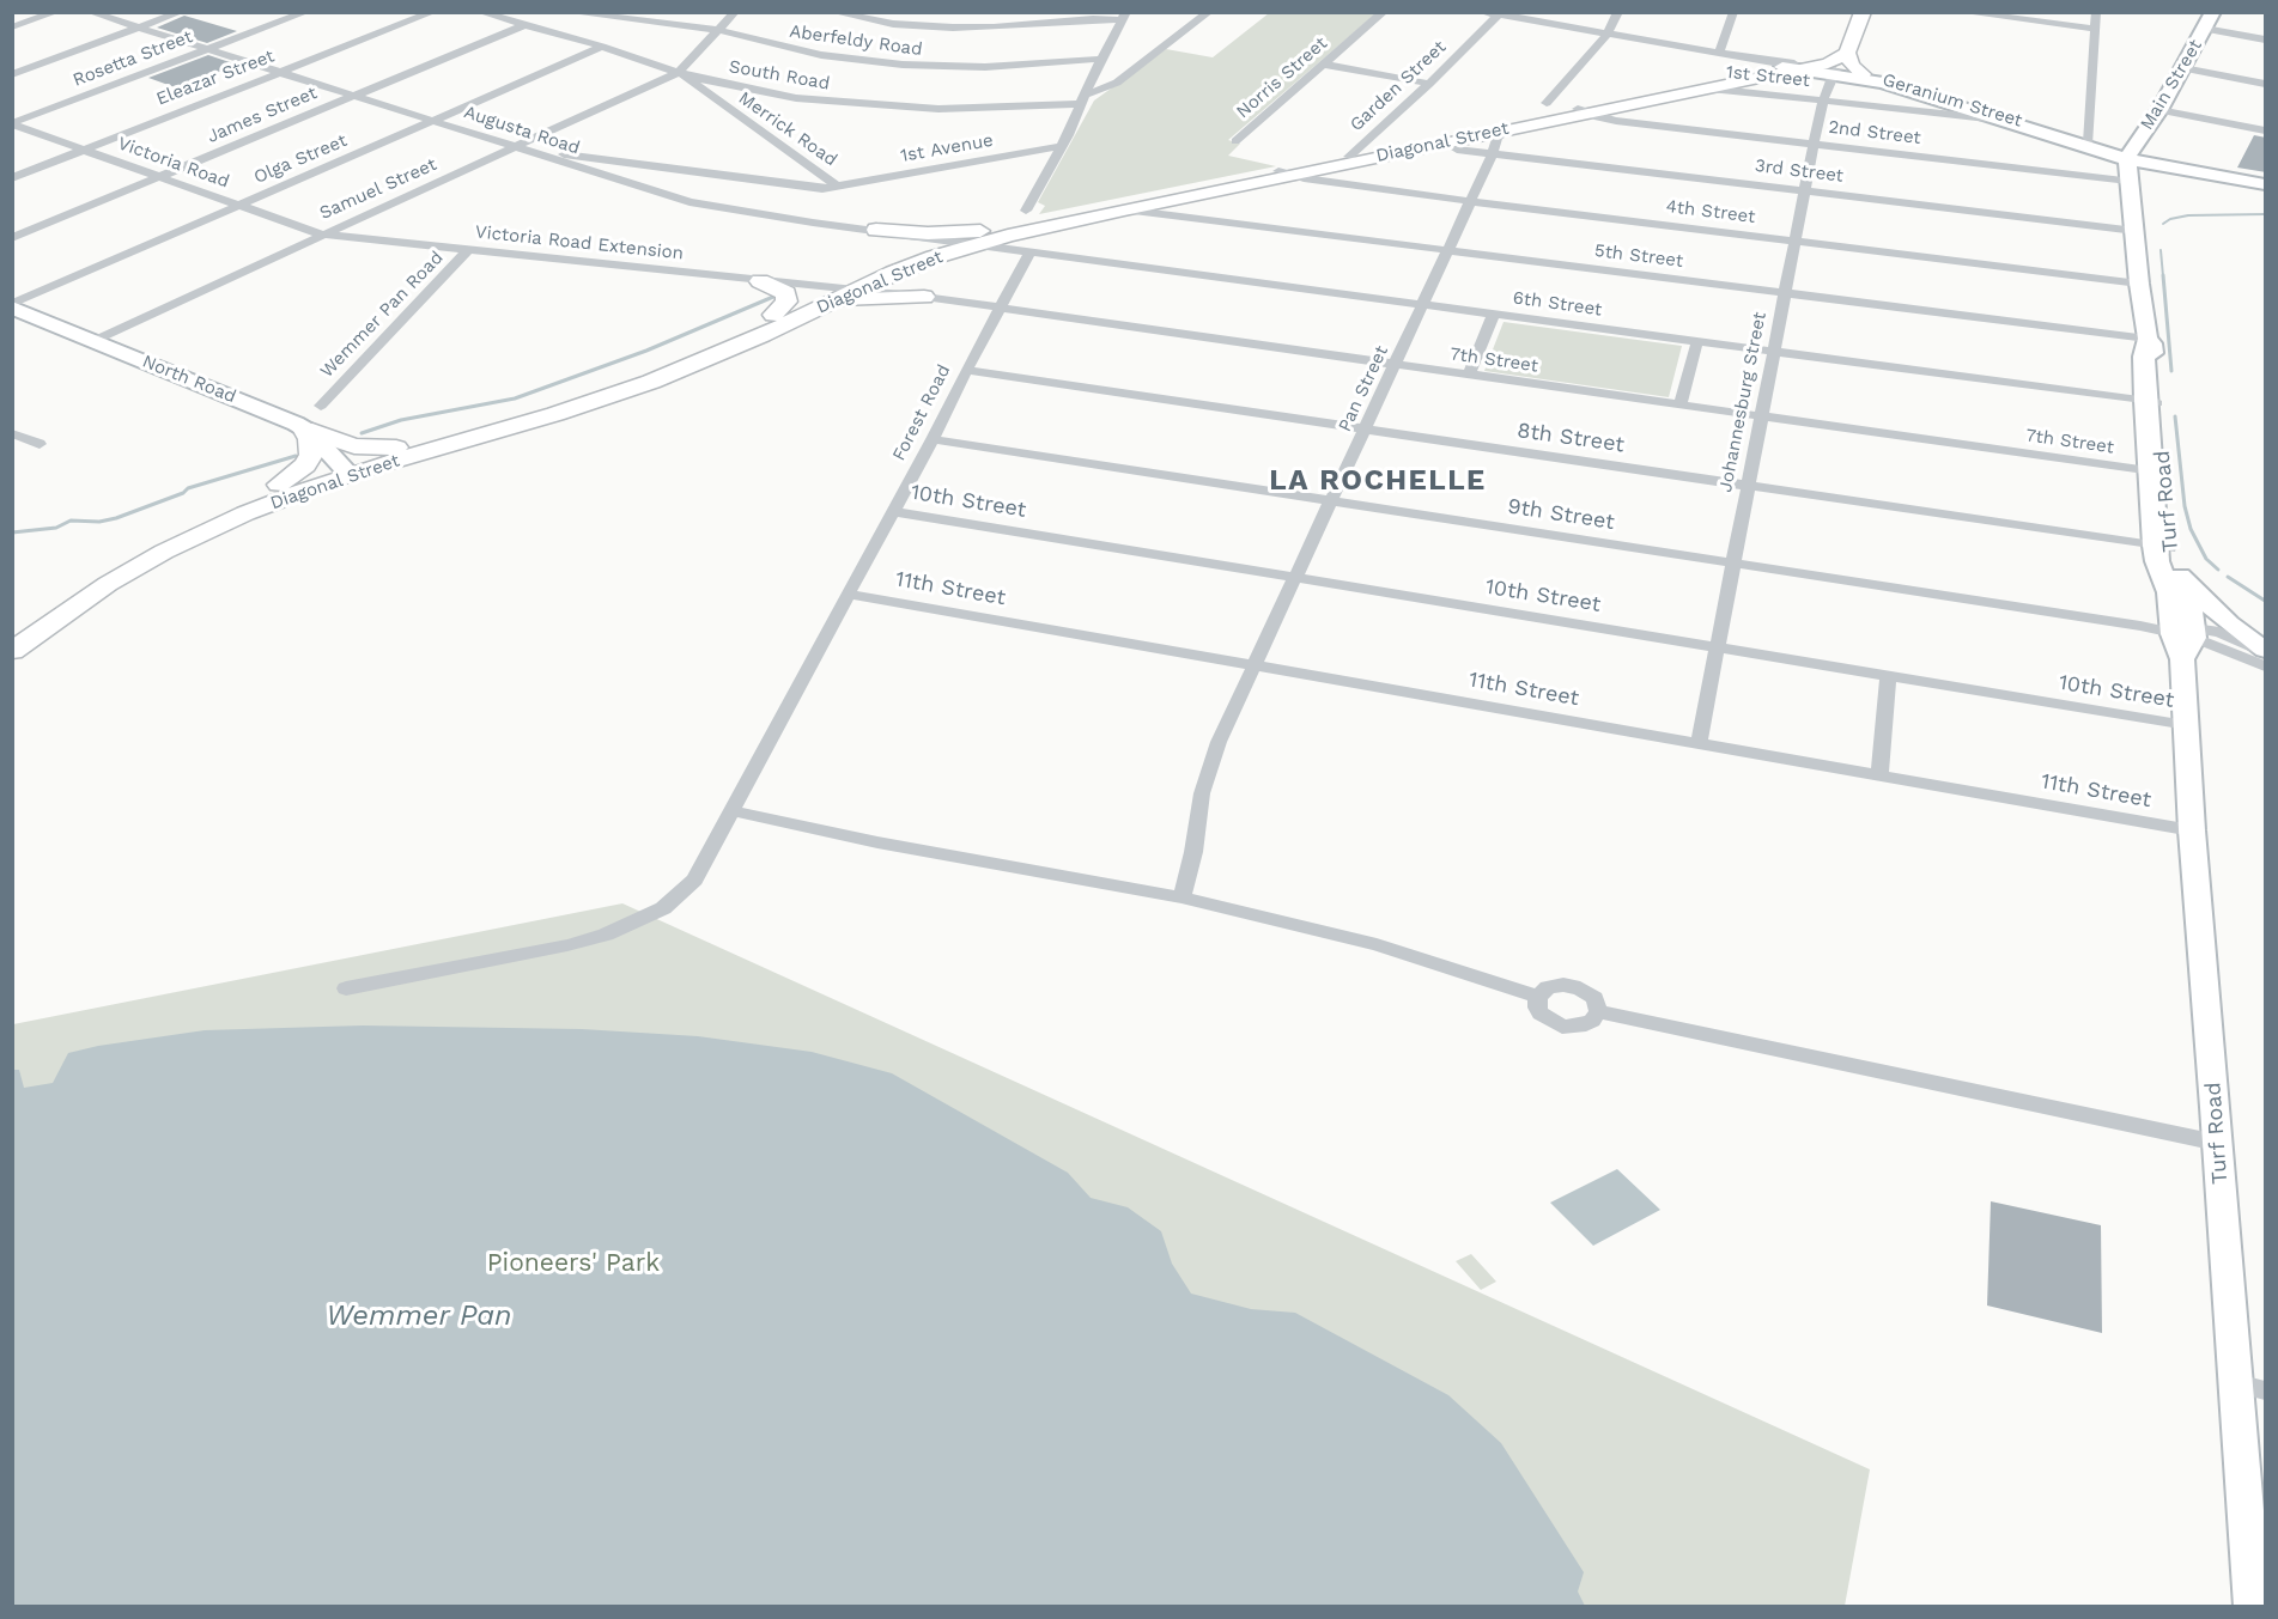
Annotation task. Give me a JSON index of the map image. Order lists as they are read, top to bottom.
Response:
{
  "streets": {
    "main road": [
      "Main Street",
      "Geranium Street",
      "Diagonal Street",
      "North Road",
      "Turf Road"
    ],
    "street": [
      "Aberfeldy Road",
      "Rosetta Street",
      "South Road",
      "1st Street",
      "Eleazar Street",
      "Norris Street",
      "Garden Street",
      "James Street",
      "Merrick Road",
      "Augusta Road",
      "2nd Street",
      "1st Avenue",
      "Olga Street",
      "Victoria Road",
      "3rd Street",
      "Samuel Street",
      "4th Street",
      "Victoria Road Extension",
      "5th Street",
      "6th Street",
      "Wemmer Pan Road",
      "7th Street",
      "Pan Street",
      "Johannesburg Street",
      "Forest Road",
      "8th Street",
      "10th Street",
      "9th Street",
      "11th Street"
    ]
  },
  "crossings": [
    ["Rosetta Street", "Augusta Road"],
    ["Rosetta Street", "Victoria Road"],
    ["South Road", "James Street"],
    ["South Road", "Merrick Road"],
    ["South Road", "Olga Street"],
    ["South Road", "Samuel Street"],
    ["1st Street", "Geranium Street"],
    ["1st Street", "Diagonal Street"],
    ["1st Street", "Johannesburg Street"],
    ["Eleazar Street", "Augusta Road"],
    ["Eleazar Street", "Victoria Road"],
    ["Main Street", "Geranium Street"],
    ["Main Street", "Turf Road"],
    ["Garden Street", "Diagonal Street"],
    ["Geranium Street", "Diagonal Street"],
    ["Geranium Street", "Johannesburg Street"],
    ["Geranium Street", "Turf Road"],
    ["James Street", "Augusta Road"],
    ["James Street", "Victoria Road"],
    ["Merrick Road", "1st Avenue"],
    ["Merrick Road", "Samuel Street"],
    ["Augusta Road", "Diagonal Street"],
    ["Augusta Road", "1st Avenue"],
    ["Augusta Road", "Olga Street"],
    ["Augusta Road", "Samuel Street"],
    ["2nd Street", "Diagonal Street"],
    ["2nd Street", "Johannesburg Street"],
    ["2nd Street", "Turf Road"],
    ["Diagonal Street", "4th Street"],
    ["Diagonal Street", "Victoria Road Extension"],
    ["Diagonal Street", "5th Street"],
    ["Diagonal Street", "6th Street"],
    ["Diagonal Street", "7th Street"],
    ["Diagonal Street", "North Road"],
    ["Diagonal Street", "Pan Street"],
    ["Olga Street", "Victoria Road"],
    ["Olga Street", "North Road"],
    ["Victoria Road", "Samuel Street"],
    ["Victoria Road", "Victoria Road Extension"],
    ["3rd Street", "Pan Street"],
    ["3rd Street", "Johannesburg Street"],
    ["3rd Street", "Turf Road"],
    ["Samuel Street", "Victoria Road Extension"],
    ["Samuel Street", "North Road"],
    ["4th Street", "Pan Street"],
    ["4th Street", "Johannesburg Street"],
    ["4th Street", "Turf Road"],
    ["Victoria Road Extension", "Wemmer Pan Road"],
    ["Victoria Road Extension", "7th Street"],
    ["5th Street", "Pan Street"],
    ["5th Street", "Johannesburg Street"],
    ["5th Street", "Turf Road"],
    ["6th Street", "Pan Street"],
    ["6th Street", "Johannesburg Street"],
    ["6th Street", "Forest Road"],
    ["6th Street", "Turf Road"],
    ["7th Street", "Pan Street"],
    ["7th Street", "Johannesburg Street"],
    ["7th Street", "Forest Road"],
    ["7th Street", "Turf Road"],
    ["Pan Street", "8th Street"],
    ["Pan Street", "10th Street"],
    ["Pan Street", "9th Street"],
    ["Pan Street", "11th Street"],
    ["Johannesburg Street", "8th Street"],
    ["Johannesburg Street", "10th Street"],
    ["Johannesburg Street", "9th Street"],
    ["Johannesburg Street", "11th Street"],
    ["Forest Road", "8th Street"],
    ["Forest Road", "10th Street"],
    ["Forest Road", "9th Street"],
    ["Forest Road", "11th Street"],
    ["8th Street", "Turf Road"],
    ["10th Street", "Turf Road"],
    ["Turf Road", "9th Street"],
    ["Turf Road", "11th Street"]
  ],
  "districts": ["LA ROCHELLE"],
  "water": ["Wemmer Pan"],
  "parks": ["Pioneers' Park"]
}
